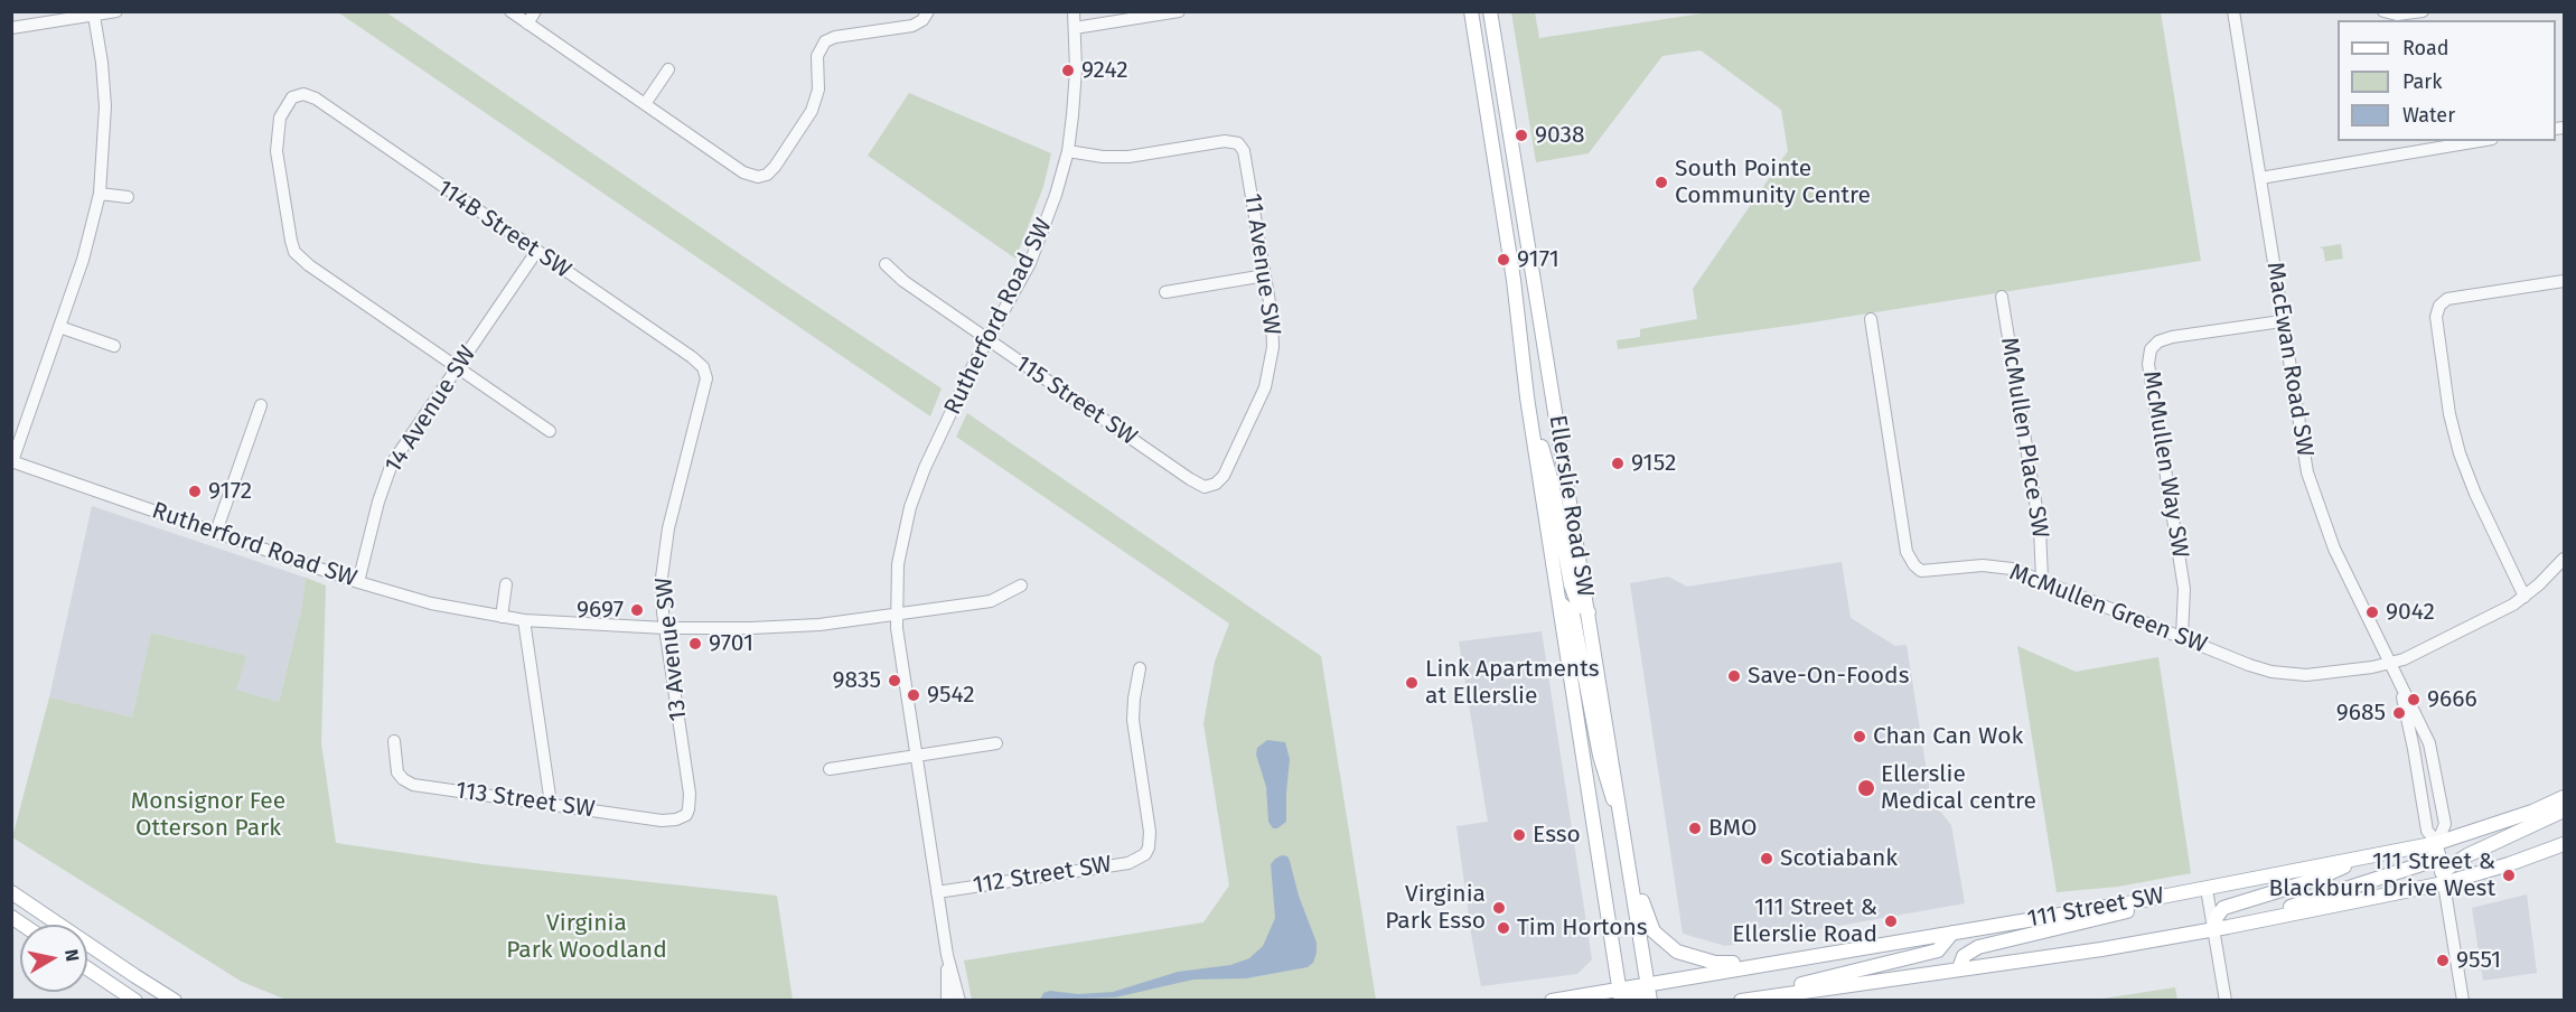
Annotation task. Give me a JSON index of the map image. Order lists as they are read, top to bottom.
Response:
{
  "streets": {
    "main road": ["Ellerslie Road SW", "111 Street SW"],
    "street": [
      "114B Street SW",
      "11 Avenue SW",
      "Rutherford Road SW",
      "MacEwan Road SW",
      "115 Street SW",
      "14 Avenue SW",
      "McMullen Place SW",
      "McMullen Way SW",
      "McMullen Green SW",
      "13 Avenue SW",
      "113 Street SW",
      "112 Street SW"
    ]
  },
  "crossings": [
    ["114B Street SW", "14 Avenue SW"],
    ["114B Street SW", "13 Avenue SW"],
    ["11 Avenue SW", "Rutherford Road SW"],
    ["11 Avenue SW", "115 Street SW"],
    ["Rutherford Road SW", "115 Street SW"],
    ["Rutherford Road SW", "14 Avenue SW"],
    ["Rutherford Road SW", "13 Avenue SW"],
    ["Rutherford Road SW", "112 Street SW"],
    ["MacEwan Road SW", "McMullen Way SW"],
    ["MacEwan Road SW", "McMullen Green SW"],
    ["MacEwan Road SW", "111 Street SW"],
    ["McMullen Place SW", "McMullen Green SW"],
    ["McMullen Way SW", "McMullen Green SW"],
    ["Ellerslie Road SW", "111 Street SW"],
    ["13 Avenue SW", "113 Street SW"]
  ],
  "parks": ["Monsignor Fee Otterson Park", "Virginia Park Woodland"],
  "places": [
    "9242",
    "9038",
    "South Pointe Community Centre",
    "9171",
    "9152",
    "9172",
    "9697",
    "9042",
    "9701",
    "Save-On-Foods",
    "9835",
    "Link Apartments at Ellerslie",
    "9542",
    "9666",
    "9685",
    "Chan Can Wok",
    "Ellerslie Medical centre",
    "BMO",
    "Esso",
    "Scotiabank",
    "111 Street & Blackburn Drive West",
    "Virginia Park Esso",
    "111 Street & Ellerslie Road",
    "Tim Hortons",
    "9551"
  ],
  "legend": ["Road", "Park", "Water"],
  "north": "right"
}
